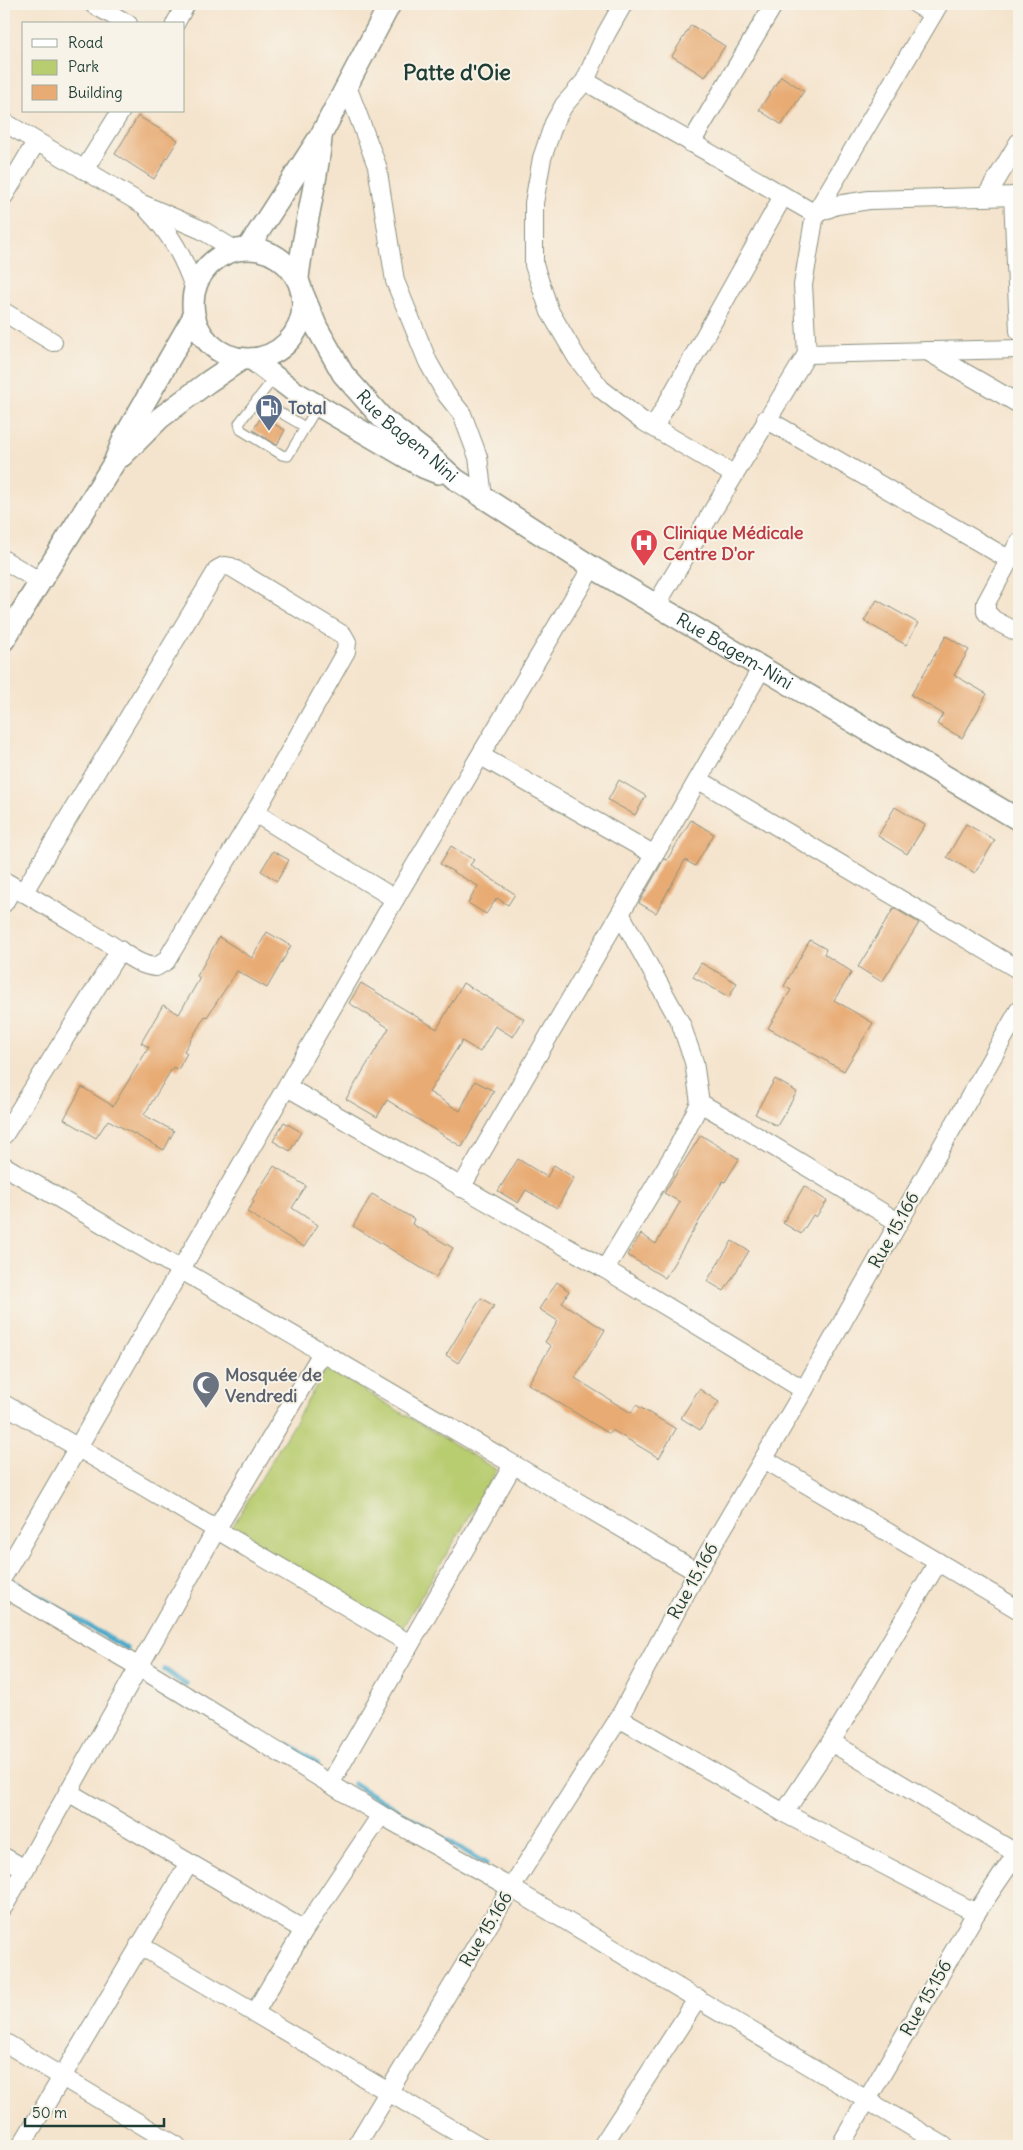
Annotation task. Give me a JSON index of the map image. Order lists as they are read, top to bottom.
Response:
{
  "streets": {
    "street": [
      "Rue Bagem Nini",
      "Rue Bagem-Nini",
      "Rue 15.166",
      "Rue 15.156"
    ]
  },
  "crossings": [
    ["Rue Bagem Nini", "Rue Bagem-Nini"]
  ],
  "districts": ["Patte d'Oie"],
  "places": {
    "fuel station": ["Total"],
    "hospital": ["Clinique Médicale Centre D'or"],
    "mosque": ["Mosquée de Vendredi"]
  },
  "legend": ["Road", "Park", "Building"],
  "scale_bar": "50 m"
}
